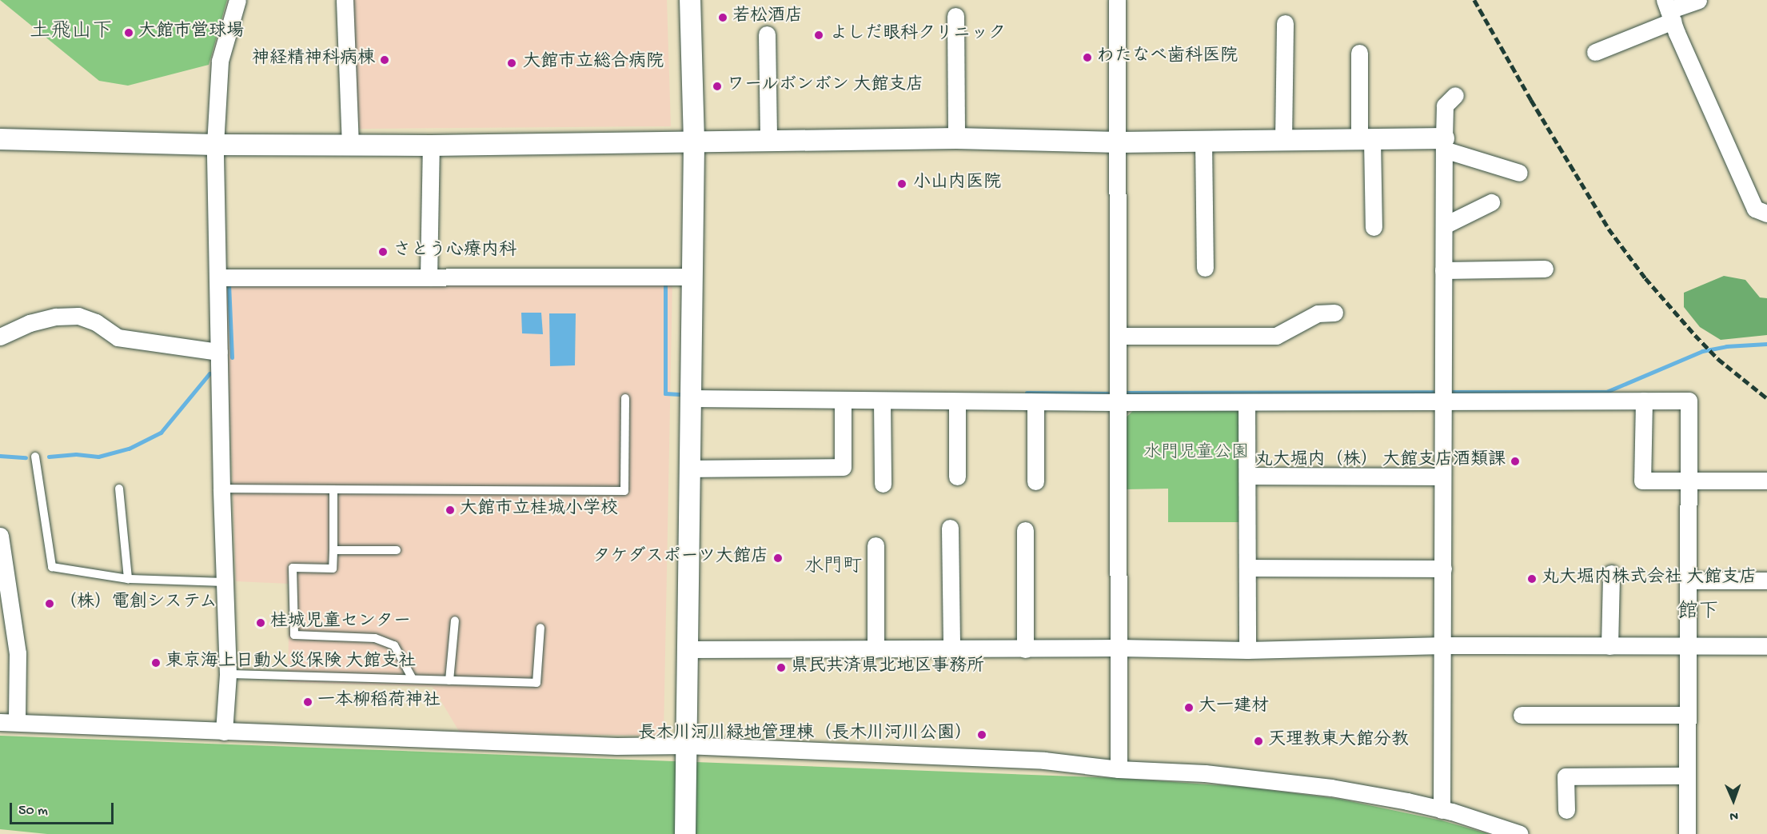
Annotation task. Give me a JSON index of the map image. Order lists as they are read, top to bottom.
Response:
{
  "districts": ["土飛山下", "水門町", "館下"],
  "parks": ["水門児童公園"],
  "places": [
    "若松酒店",
    "大館市営球場",
    "よしだ眼科クリニック",
    "わたなべ歯科医院",
    "神経精神科病棟",
    "大館市立総合病院",
    "ワールボンボン 大館支店",
    "小山内医院",
    "さとう心療内科",
    "丸大堀内（株） 大館支店酒類課",
    "大館市立桂城小学校",
    "タケダスポーツ大館店",
    "丸大堀内株式会社 大館支店",
    "（株）電創システム",
    "桂城児童センター",
    "東京海上日動火災保険 大館支社",
    "県民共済県北地区事務所",
    "一本柳稻荷神社",
    "大一建材",
    "長木川河川緑地管理棟（長木川河川公園）",
    "天理教東大館分教"
  ],
  "scale_bar": "50 m",
  "north": "bottom"
}
